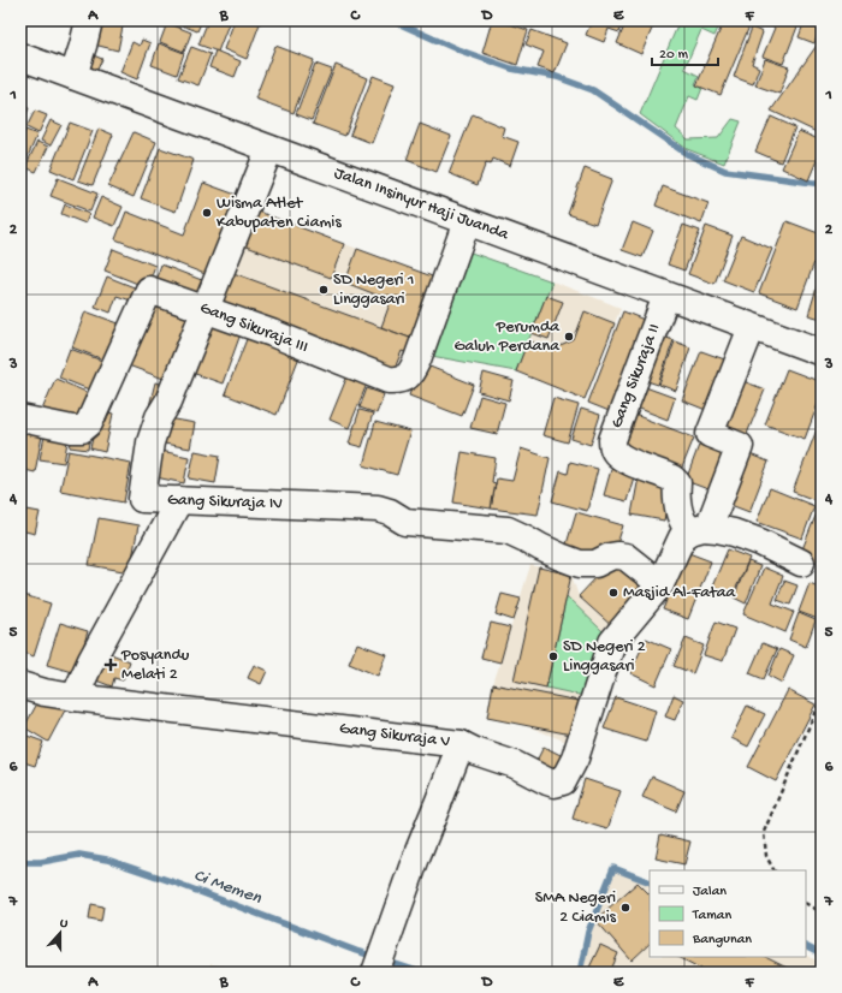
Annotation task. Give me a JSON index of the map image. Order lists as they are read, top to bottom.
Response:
{
  "streets": {
    "main road": [
      "Jalan Insinyur Haji Juanda",
      "Gang Sikuraja III",
      "Gang Sikuraja II",
      "Gang Sikuraja IV",
      "Gang Sikuraja V"
    ]
  },
  "crossings": [
    ["Jalan Insinyur Haji Juanda", "Gang Sikuraja III"],
    ["Jalan Insinyur Haji Juanda", "Gang Sikuraja II"],
    ["Jalan Insinyur Haji Juanda", "Gang Sikuraja IV"],
    ["Jalan Insinyur Haji Juanda", "Gang Sikuraja V"],
    ["Gang Sikuraja III", "Gang Sikuraja IV"],
    ["Gang Sikuraja II", "Gang Sikuraja V"],
    ["Gang Sikuraja IV", "Gang Sikuraja V"]
  ],
  "water": ["Ci Memen"],
  "places": {
    "other": [
      "Wisma Atlet Kabupaten Ciamis",
      "SD Negeri 1 Linggasari",
      "Perumda Galuh Perdana",
      "Masjid Al-Fataa",
      "SD Negeri 2 Linggasari",
      "SMA Negeri 2 Ciamis"
    ],
    "health": ["Posyandu Melati 2"]
  },
  "legend": ["Jalan", "Taman", "Bangunan"],
  "scale_bar": "20 m",
  "north": "top",
  "grid": {
    "columns": [
      "A",
      "B",
      "C",
      "D",
      "E",
      "F"
    ],
    "rows": [
      "1",
      "2",
      "3",
      "4",
      "5",
      "6",
      "7"
    ]
  }
}
